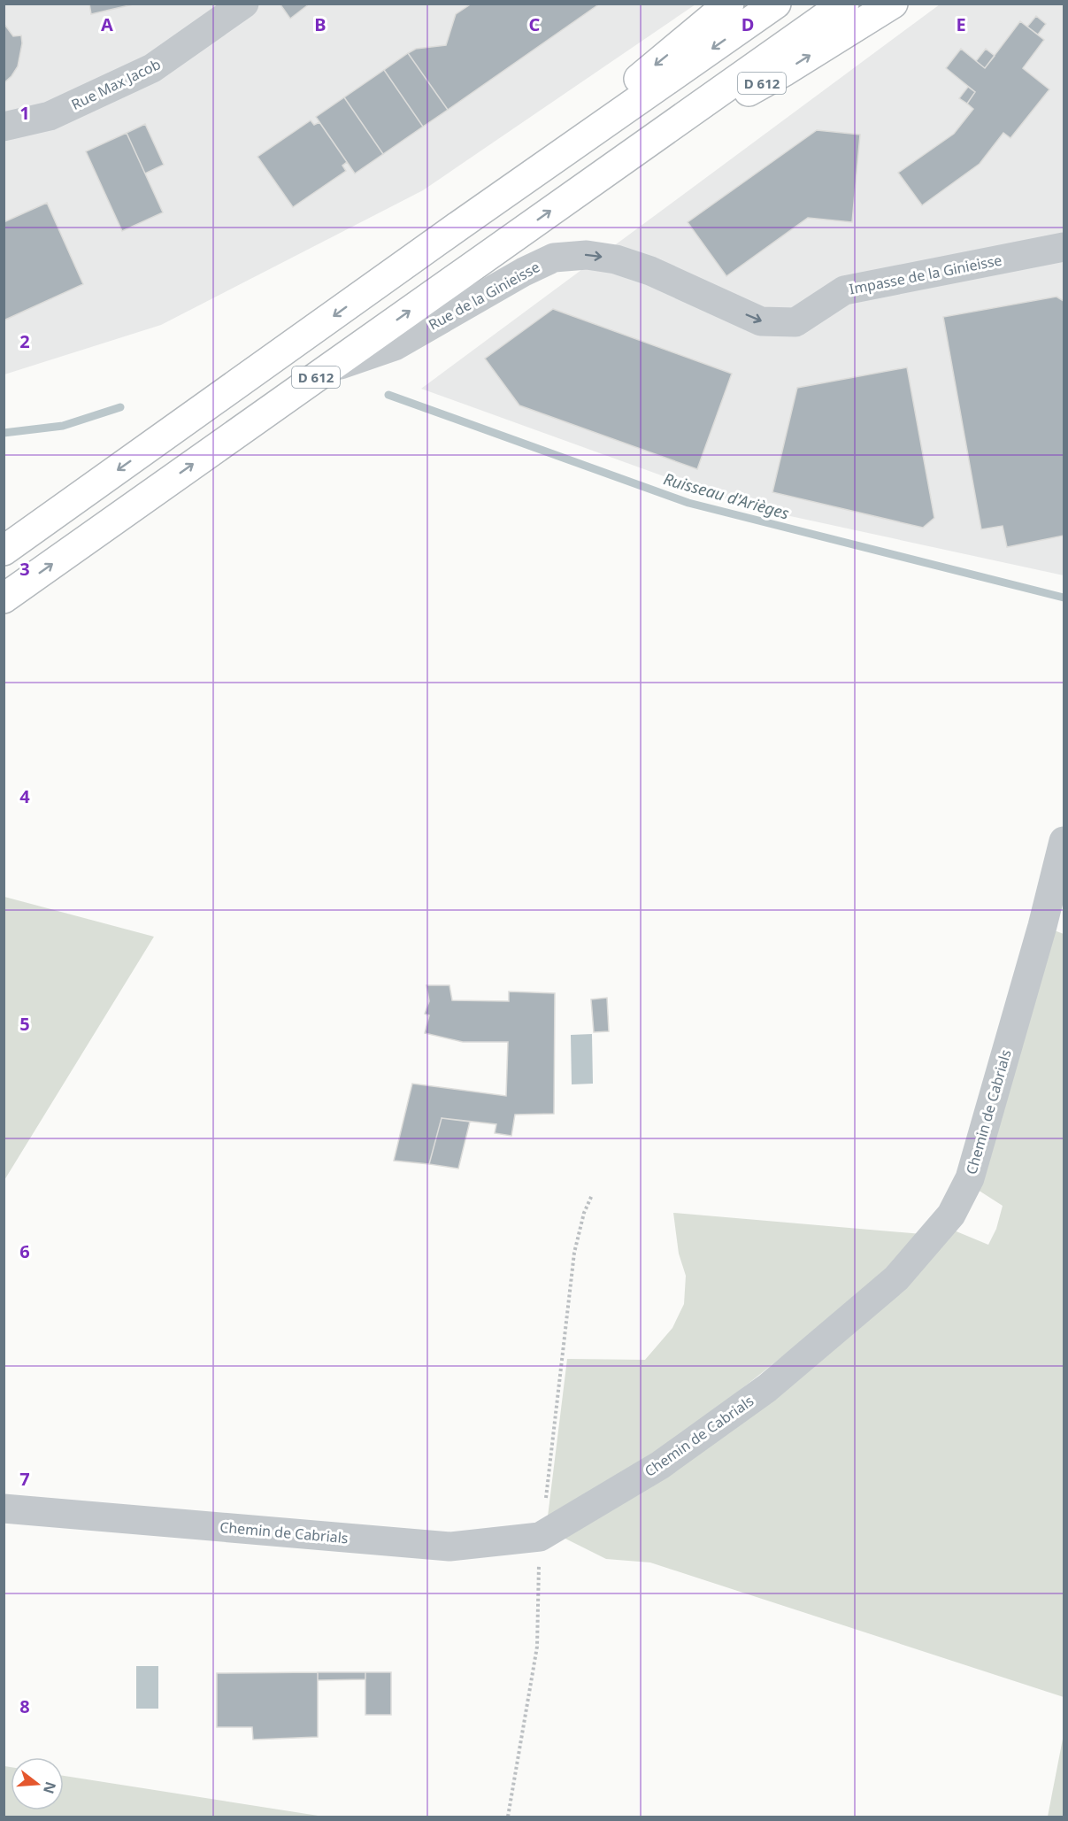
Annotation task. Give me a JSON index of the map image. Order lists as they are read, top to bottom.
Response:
{
  "streets": {
    "highway": ["D 612"],
    "street": [
      "Rue Max Jacob",
      "Impasse de la Ginieisse",
      "Rue de la Ginieisse",
      "Chemin de Cabrials"
    ]
  },
  "crossings": [
    ["D 612", "Rue de la Ginieisse"],
    ["Impasse de la Ginieisse", "Rue de la Ginieisse"]
  ],
  "one_way": ["Rue de la Ginieisse"],
  "water": ["Ruisseau d'Arièges"],
  "north": "right",
  "grid": {
    "columns": [
      "A",
      "B",
      "C",
      "D",
      "E"
    ],
    "rows": [
      "1",
      "2",
      "3",
      "4",
      "5",
      "6",
      "7",
      "8"
    ]
  }
}
